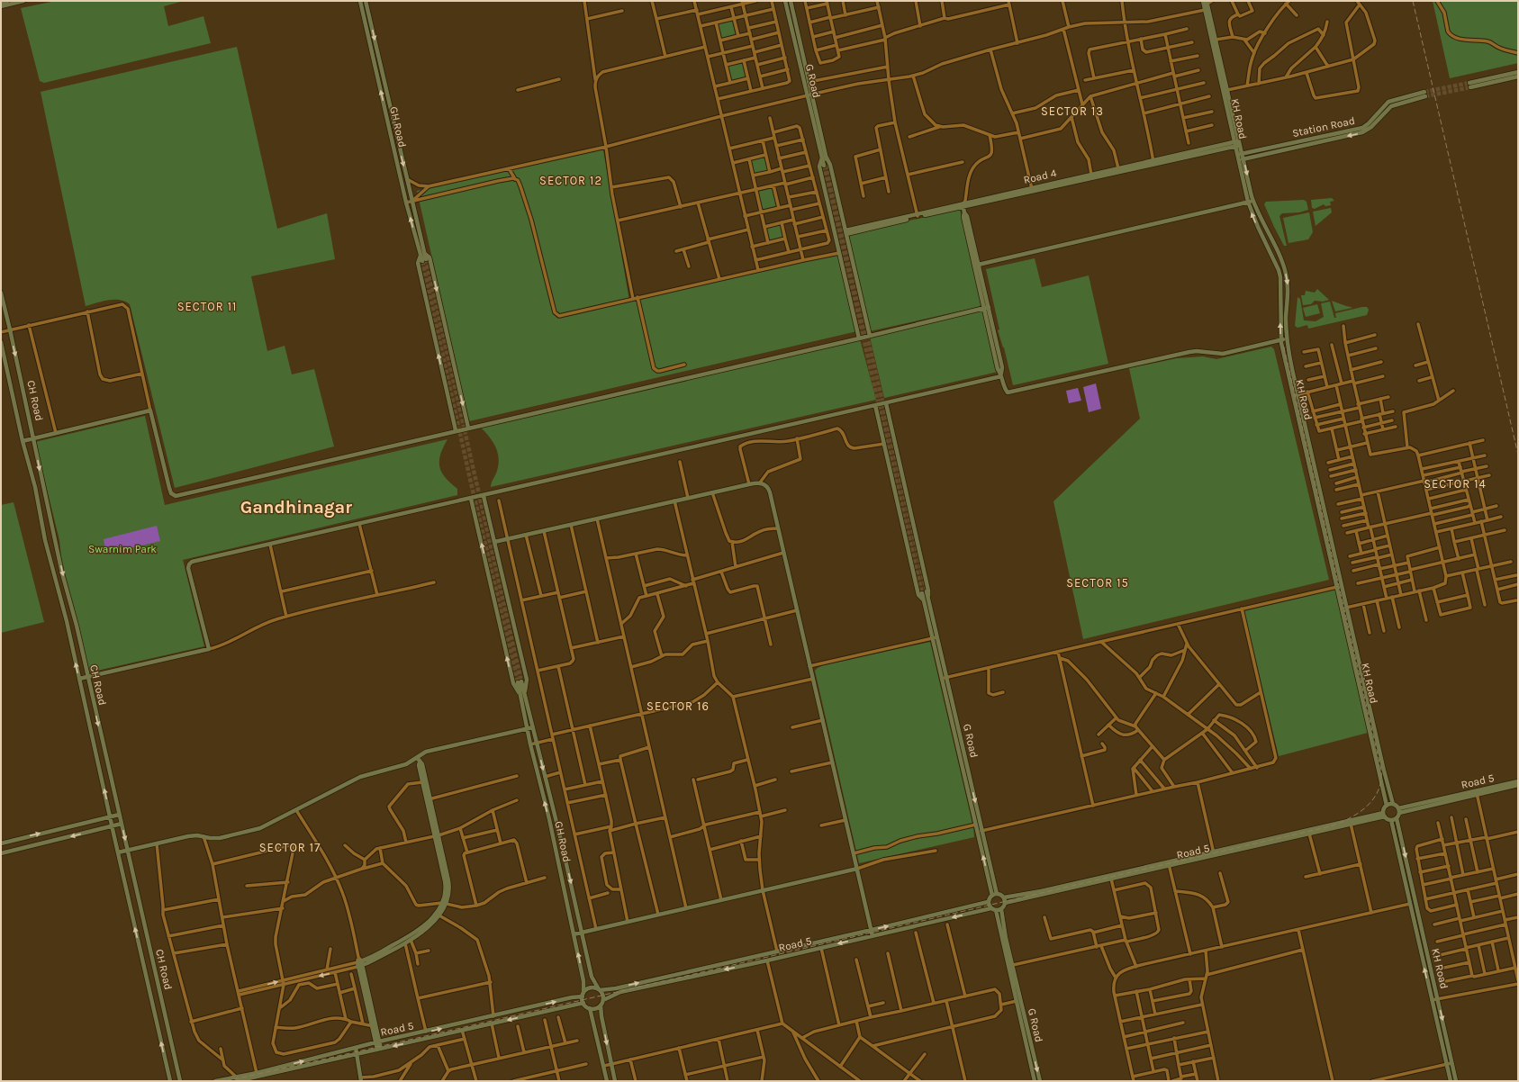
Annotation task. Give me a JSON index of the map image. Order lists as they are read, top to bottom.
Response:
{
  "streets": {
    "street": [
      "G Road",
      "KH Road",
      "GH Road",
      "Station Road",
      "Road 4",
      "CH Road",
      "Road 5"
    ]
  },
  "crossings": [
    ["G Road", "Road 5"],
    ["KH Road", "Station Road"],
    ["KH Road", "Road 4"],
    ["KH Road", "Road 5"],
    ["GH Road", "Road 5"]
  ],
  "districts": [
    "SECTOR 13",
    "SECTOR 12",
    "SECTOR 11",
    "SECTOR 14",
    "Gandhinagar",
    "SECTOR 15",
    "SECTOR 16",
    "SECTOR 17"
  ],
  "parks": ["Swarnim Park"]
}
